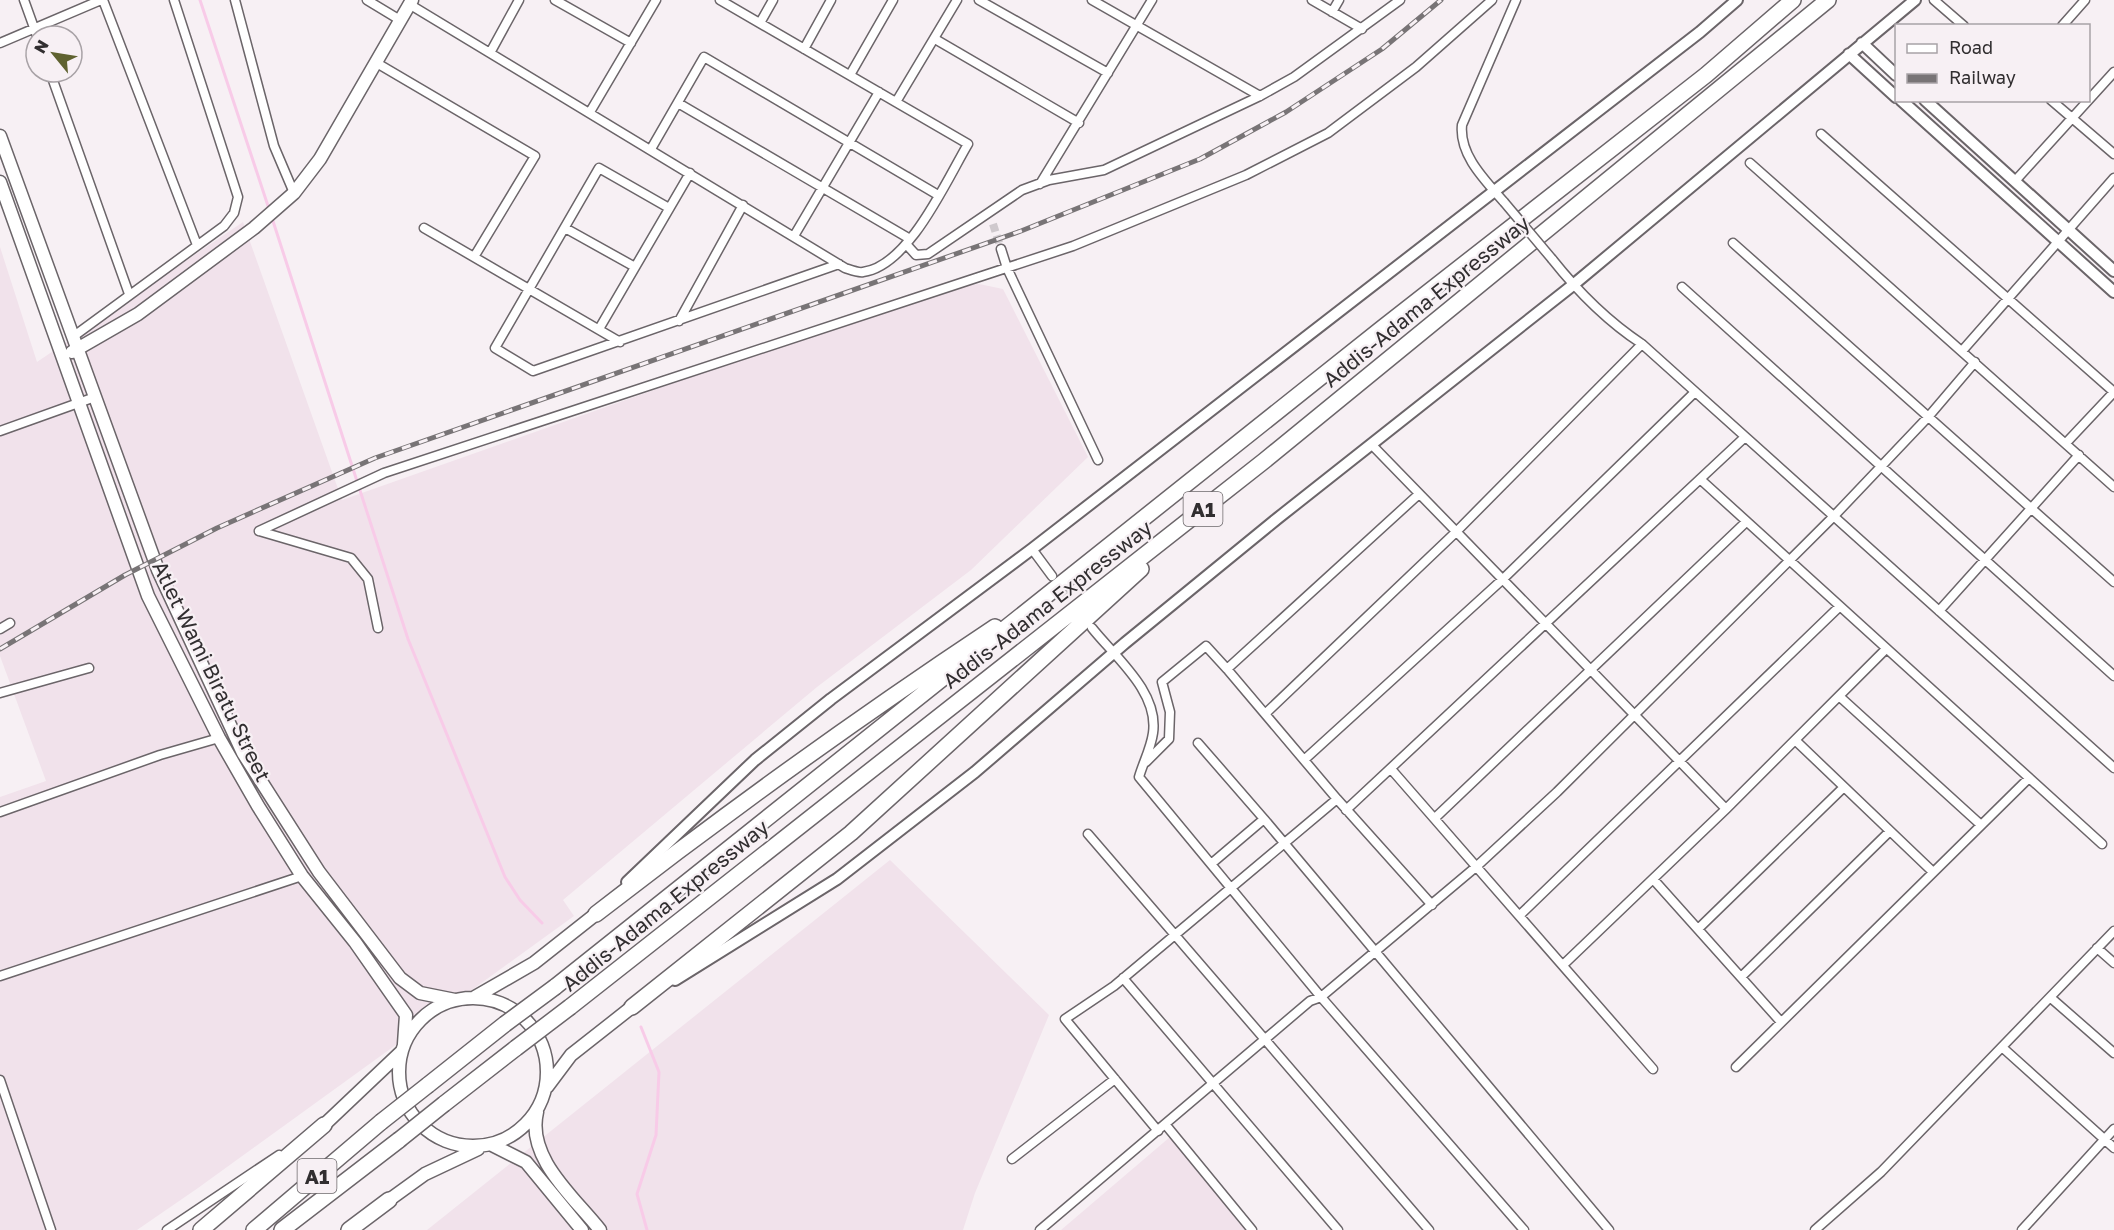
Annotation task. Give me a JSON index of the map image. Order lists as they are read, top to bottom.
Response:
{
  "streets": {
    "highway": ["Addis-Adama Expressway", "A1"],
    "main road": ["Atlet Wami Biratu Street"]
  },
  "legend": ["Road", "Railway"],
  "north": "top left"
}
